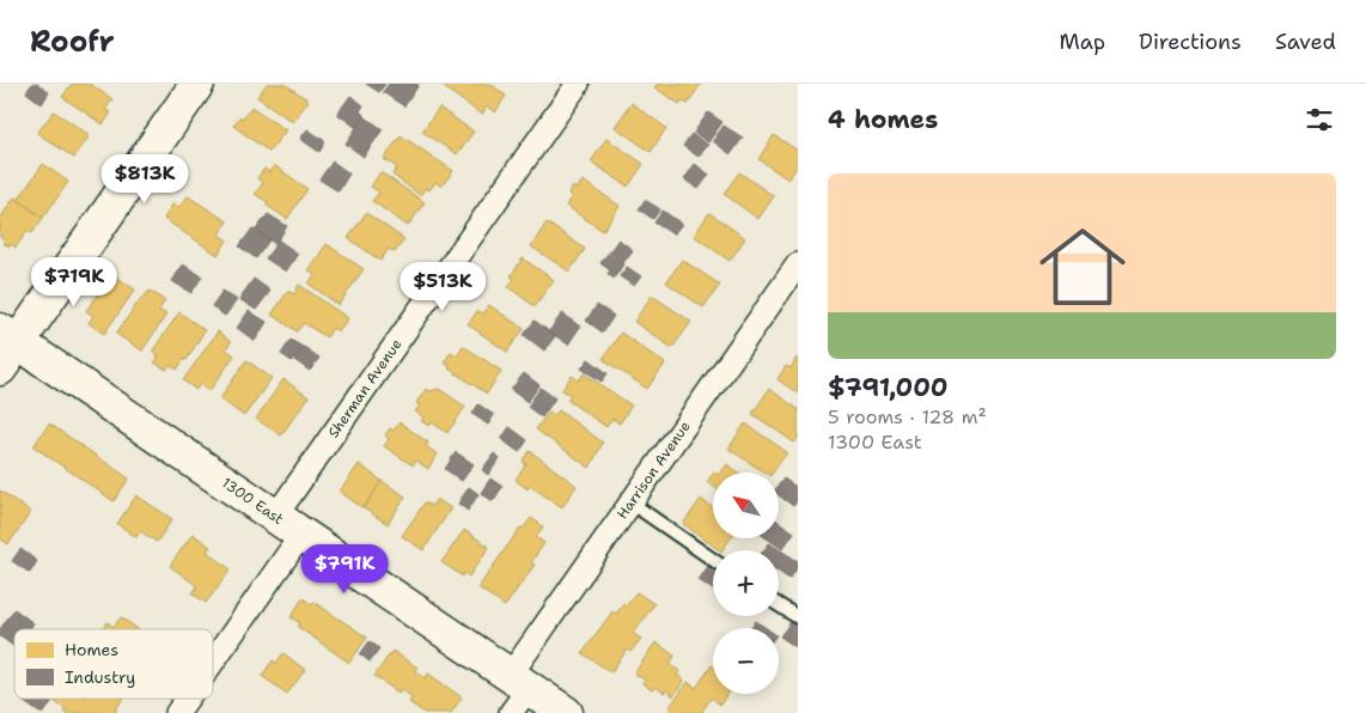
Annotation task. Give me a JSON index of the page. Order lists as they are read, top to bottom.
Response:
{
  "streets": {
    "main road": ["1300 East"],
    "street": ["Sherman Avenue", "Harrison Avenue"]
  },
  "crossings": [
    ["Sherman Avenue", "1300 East"],
    ["Harrison Avenue", "1300 East"]
  ],
  "legend": ["Homes", "Industry"],
  "north": "top left",
  "page": {
    "header": "Roofr",
    "nav": ["Map", "Directions", "Saved"],
    "heading": "4 homes",
    "price": [
      "$813K",
      "$719K",
      "$513K",
      "$791K"
    ],
    "list": [
      {
        "name": "$791,000",
        "note": "5 rooms · 128 m² · 1300 East"
      }
    ],
    "map_buttons": ["+", "−"]
  }
}
